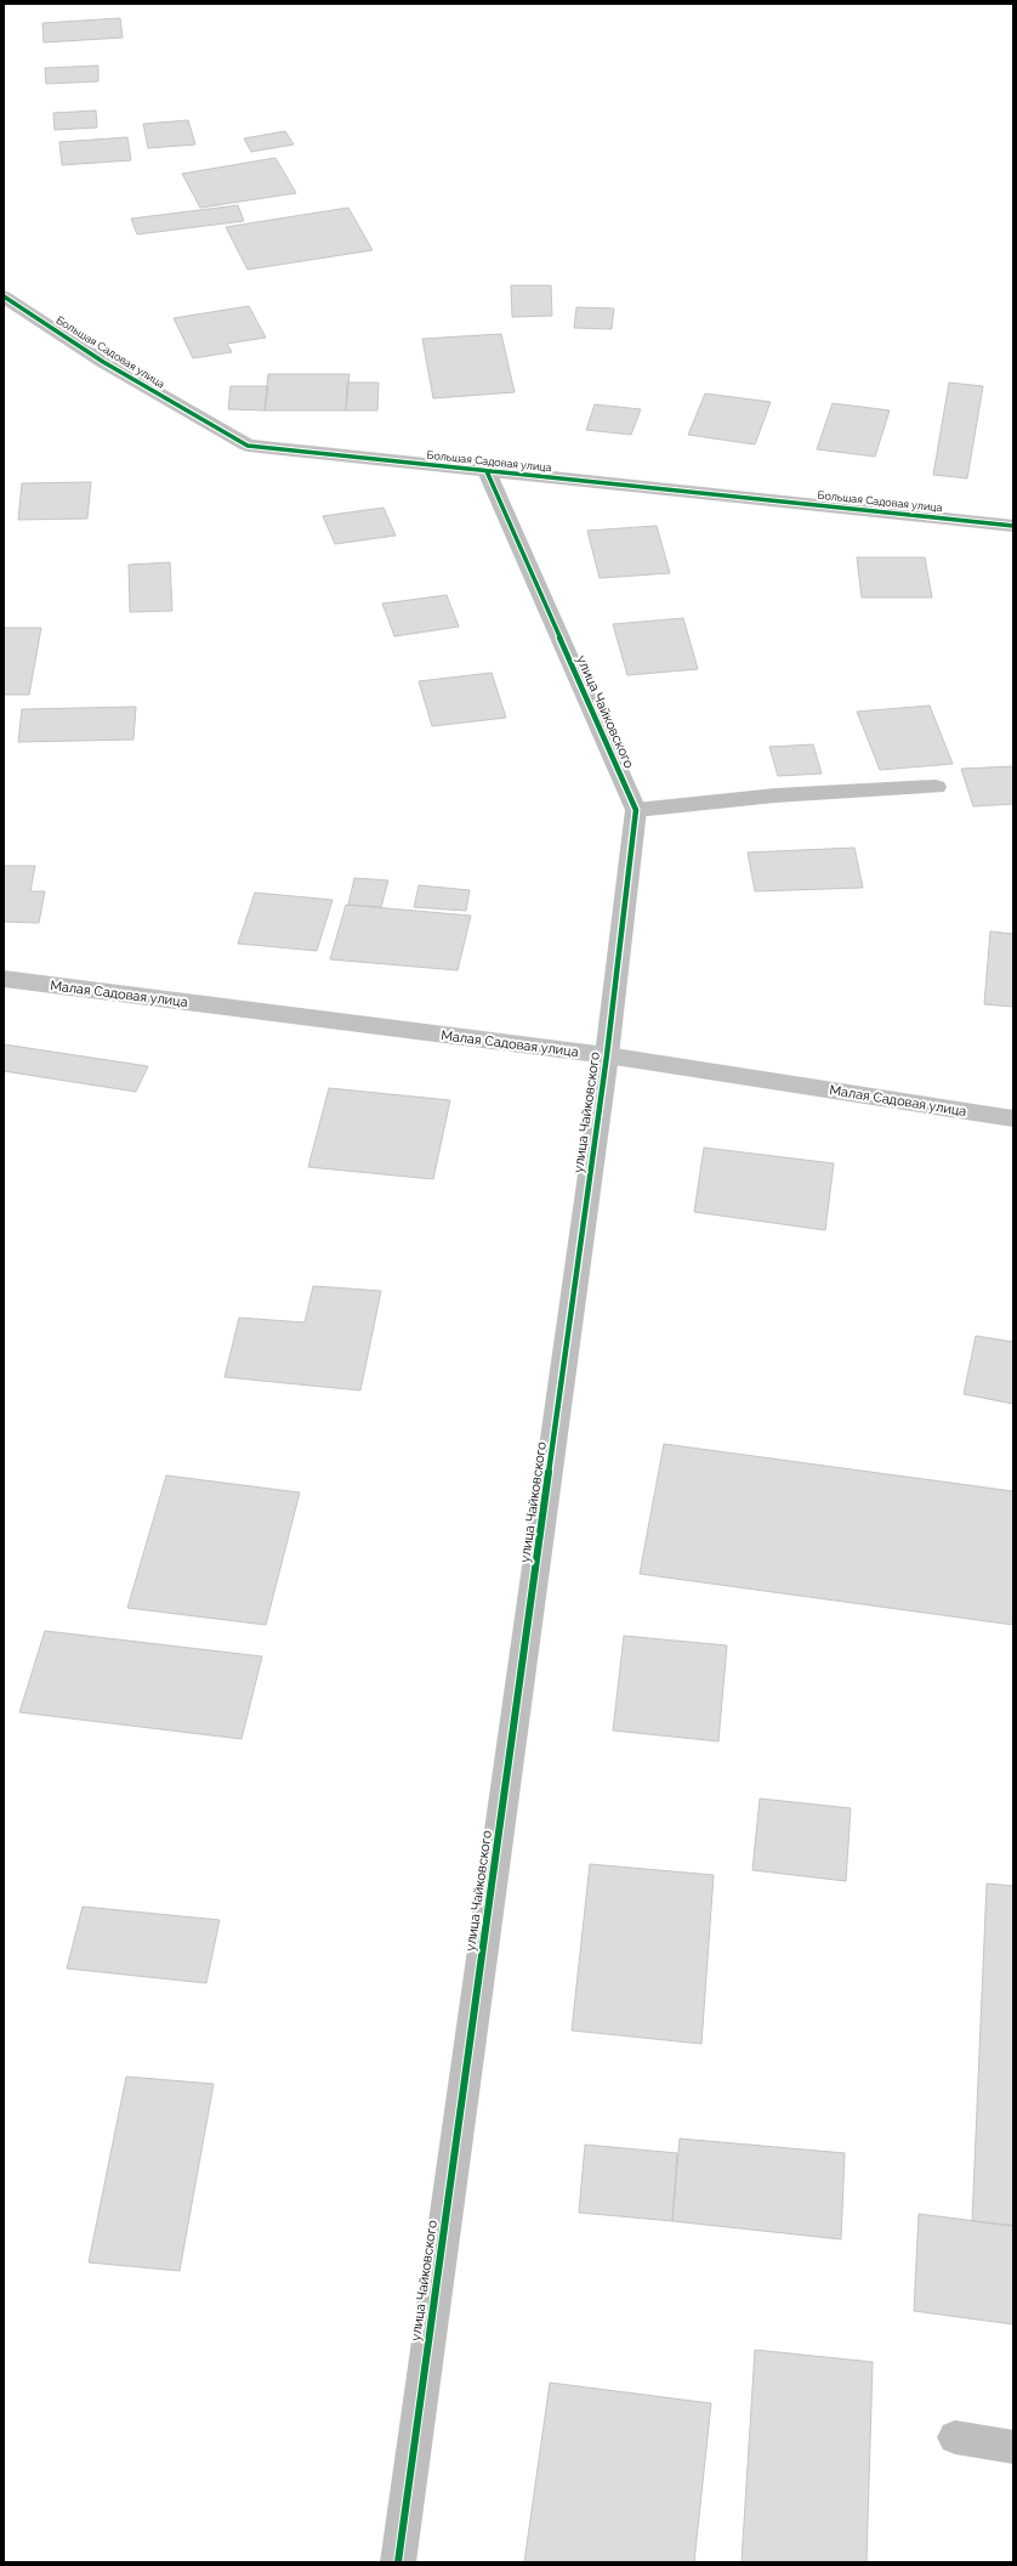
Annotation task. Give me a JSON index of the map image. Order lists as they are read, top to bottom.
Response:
{
  "streets": {
    "street": ["Большая Садовая улица", "улица Чайковского", "Малая Садовая улица"]
  },
  "crossings": [
    ["Большая Садовая улица", "улица Чайковского"],
    ["улица Чайковского", "Малая Садовая улица"]
  ]
}
